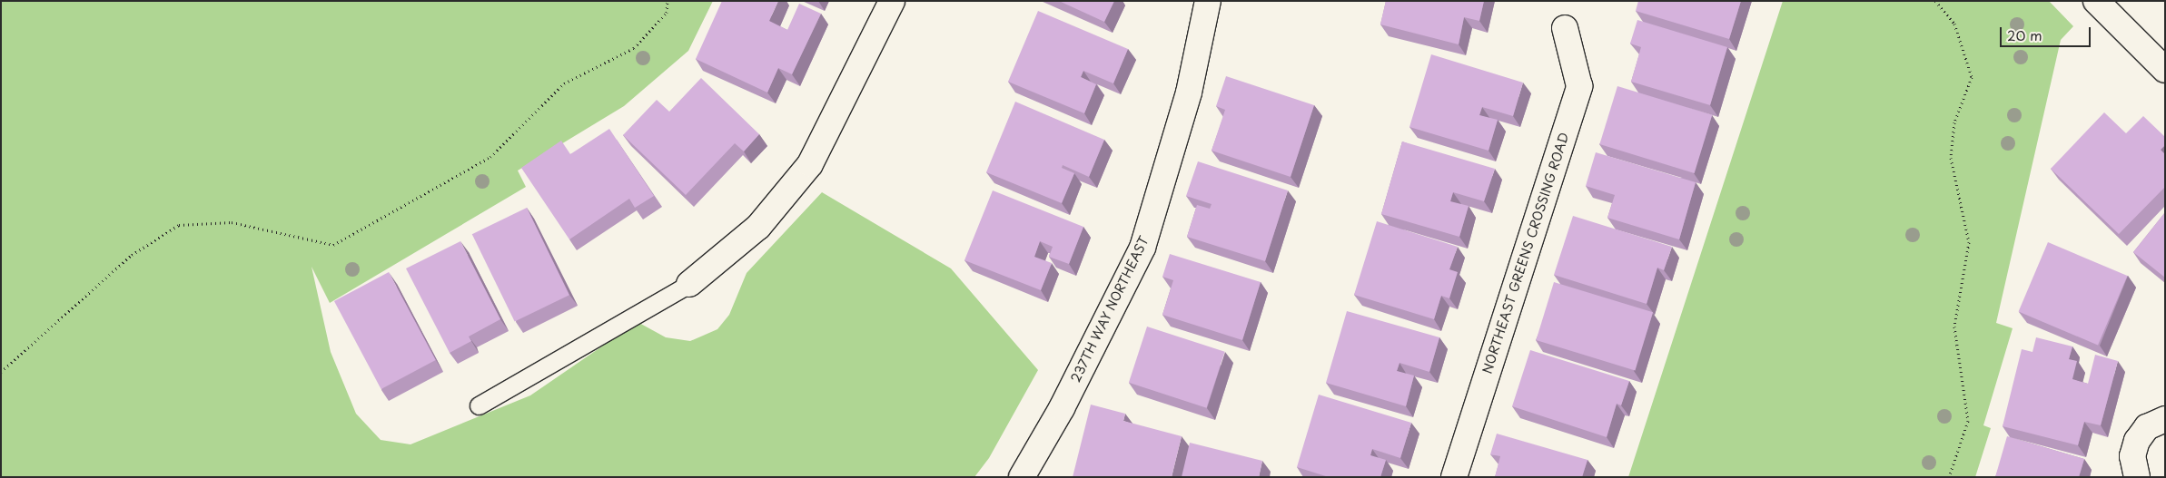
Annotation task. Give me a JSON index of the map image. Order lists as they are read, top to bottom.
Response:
{
  "streets": {
    "street": ["NORTHEAST GREENS CROSSING ROAD", "237TH WAY NORTHEAST"]
  },
  "scale_bar": "20 m"
}
